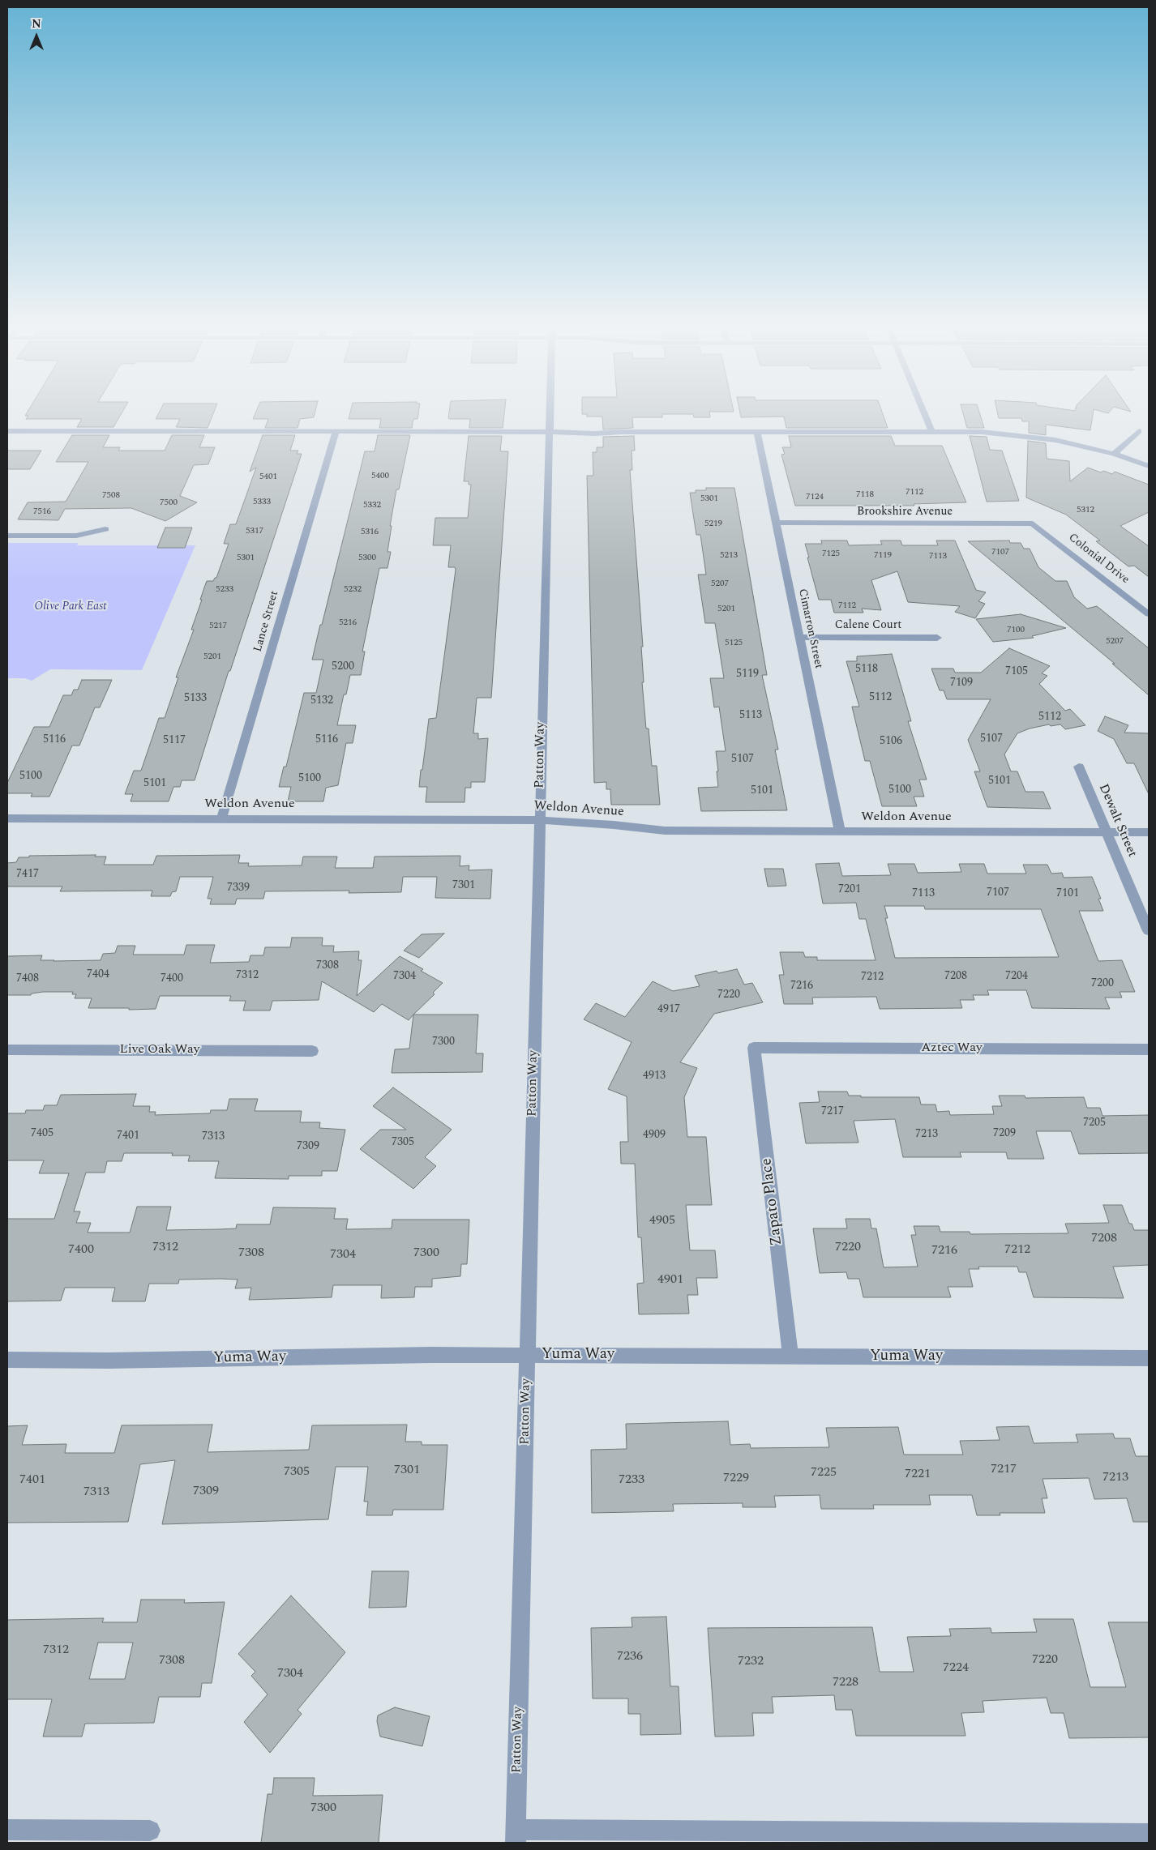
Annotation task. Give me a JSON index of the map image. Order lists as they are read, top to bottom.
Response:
{
  "streets": {
    "street": [
      "Brookshire Avenue",
      "Colonial Drive",
      "Lance Street",
      "Calene Court",
      "Cimarron Street",
      "Patton Way",
      "Weldon Avenue",
      "Dewalt Street",
      "Aztec Way",
      "Live Oak Way",
      "Zapato Place",
      "Yuma Way"
    ]
  },
  "crossings": [
    ["Brookshire Avenue", "Colonial Drive"],
    ["Brookshire Avenue", "Cimarron Street"],
    ["Lance Street", "Weldon Avenue"],
    ["Calene Court", "Cimarron Street"],
    ["Cimarron Street", "Weldon Avenue"],
    ["Patton Way", "Weldon Avenue"],
    ["Patton Way", "Yuma Way"],
    ["Weldon Avenue", "Dewalt Street"],
    ["Aztec Way", "Zapato Place"],
    ["Zapato Place", "Yuma Way"]
  ],
  "parks": ["Olive Park East"],
  "house_numbers": [
    "5400",
    "5401",
    "7112",
    "7118",
    "7508",
    "7124",
    "5301",
    "5333",
    "7500",
    "5332",
    "5312",
    "7516",
    "5219",
    "5317",
    "5316",
    "7107",
    "7125",
    "5213",
    "7119",
    "7113",
    "5301",
    "5300",
    "5207",
    "5233",
    "5232",
    "7112",
    "5201",
    "5216",
    "5217",
    "7100",
    "5207",
    "5125",
    "5201",
    "5200",
    "5118",
    "7105",
    "5119",
    "7109",
    "5112",
    "5133",
    "5132",
    "5113",
    "5112",
    "5107",
    "5116",
    "5116",
    "5117",
    "5106",
    "5107",
    "5100",
    "5100",
    "5101",
    "5101",
    "5100",
    "5101",
    "7417",
    "7301",
    "7339",
    "7201",
    "7107",
    "7113",
    "7101",
    "7308",
    "7404",
    "7312",
    "7304",
    "7208",
    "7204",
    "7212",
    "7408",
    "7400",
    "7200",
    "7216",
    "7220",
    "4917",
    "7300",
    "4913",
    "7217",
    "7205",
    "7405",
    "7209",
    "7213",
    "4909",
    "7401",
    "7313",
    "7305",
    "7309",
    "4905",
    "7208",
    "7312",
    "7220",
    "7400",
    "7212",
    "7216",
    "7308",
    "7300",
    "7304",
    "4901",
    "7217",
    "7301",
    "7305",
    "7225",
    "7221",
    "7213",
    "7229",
    "7401",
    "7233",
    "7309",
    "7313",
    "7312",
    "7236",
    "7220",
    "7308",
    "7232",
    "7224",
    "7304",
    "7228",
    "7300"
  ],
  "north": "top"
}
